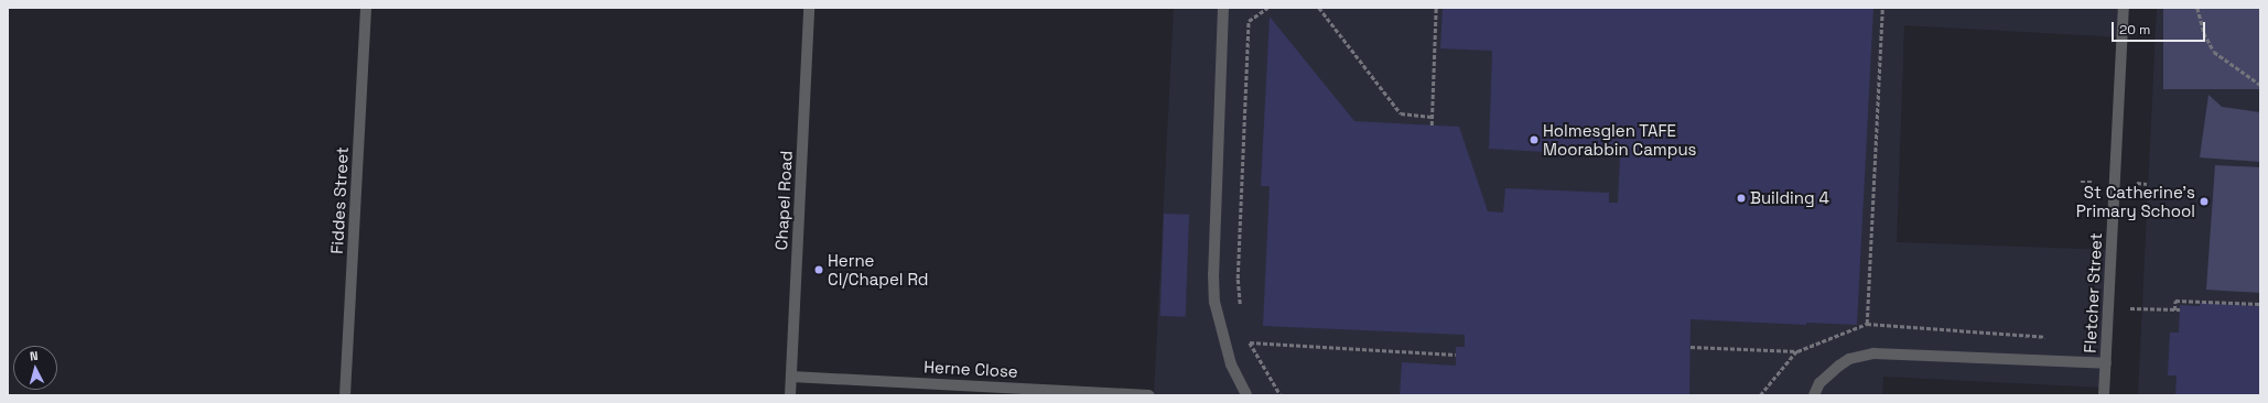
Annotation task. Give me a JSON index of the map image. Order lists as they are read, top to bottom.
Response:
{
  "streets": {
    "street": [
      "Fiddes Street",
      "Chapel Road",
      "Fletcher Street",
      "Herne Close"
    ]
  },
  "crossings": [
    ["Chapel Road", "Herne Close"]
  ],
  "places": [
    "Holmesglen TAFE Moorabbin Campus",
    "Building 4",
    "St Catherine's Primary School",
    "Herne Cl/Chapel Rd"
  ],
  "scale_bar": "20 m",
  "north": "top"
}
